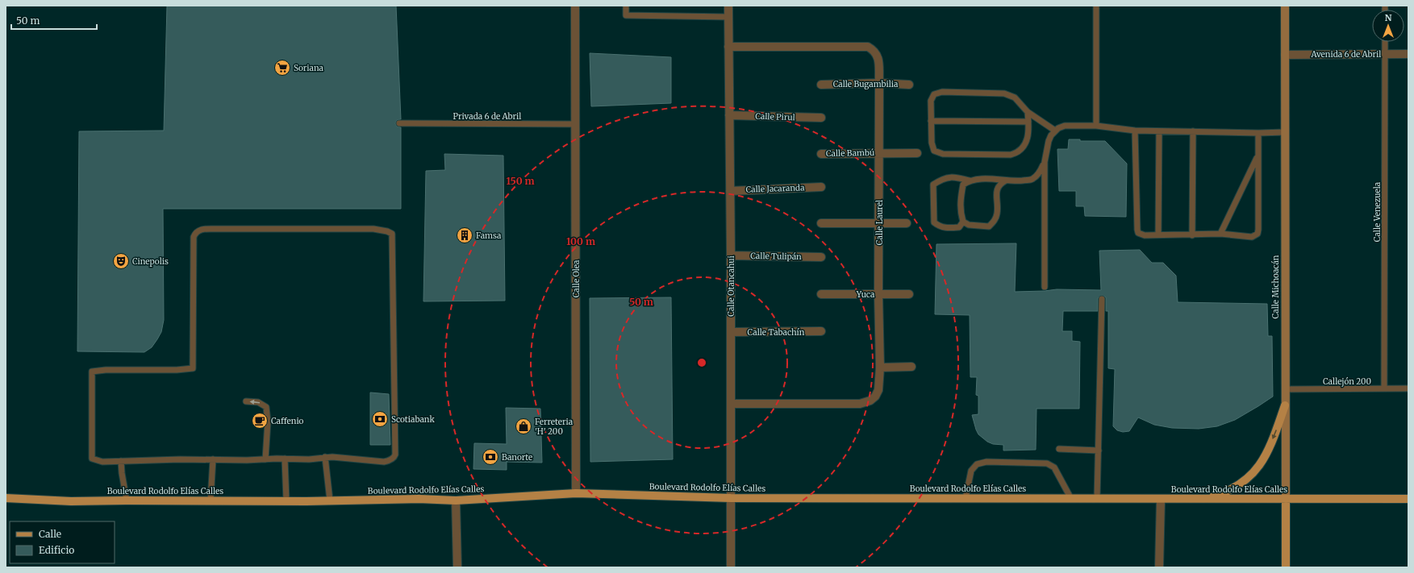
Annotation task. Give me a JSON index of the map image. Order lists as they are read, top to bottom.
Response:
{
  "streets": {
    "main road": ["Calle Michoacán", "Boulevard Rodolfo Elías Calles"],
    "street": [
      "Avenida 6 de Abril",
      "Calle Bugambilia",
      "Calle Pirul",
      "Calle Bambú",
      "Calle Jacaranda",
      "Calle Laurel",
      "Calle Tulipán",
      "Calle Olea",
      "Calle Otancahui",
      "Yuca",
      "Calle Tabachín"
    ],
    "lane": ["Privada 6 de Abril", "Calle Venezuela", "Callejón 200"]
  },
  "crossings": [
    ["Avenida 6 de Abril", "Calle Venezuela"],
    ["Avenida 6 de Abril", "Calle Michoacán"],
    ["Calle Bugambilia", "Calle Laurel"],
    ["Privada 6 de Abril", "Calle Olea"],
    ["Calle Pirul", "Calle Otancahui"],
    ["Calle Bambú", "Calle Laurel"],
    ["Calle Jacaranda", "Calle Otancahui"],
    ["Calle Venezuela", "Callejón 200"],
    ["Calle Laurel", "Calle Otancahui"],
    ["Calle Laurel", "Yuca"],
    ["Calle Tulipán", "Calle Otancahui"],
    ["Calle Olea", "Boulevard Rodolfo Elías Calles"],
    ["Calle Otancahui", "Calle Tabachín"],
    ["Calle Otancahui", "Boulevard Rodolfo Elías Calles"],
    ["Calle Michoacán", "Callejón 200"],
    ["Calle Michoacán", "Boulevard Rodolfo Elías Calles"]
  ],
  "places": {
    "supermarket": ["Soriana"],
    "building": ["Famsa"],
    "theatre": ["Cinepolis"],
    "bank": ["Scotiabank", "Banorte"],
    "cafe": ["Caffenio"],
    "shop": ["Ferreteria 'H' 200"]
  },
  "legend": ["Calle", "Edificio"],
  "scale_bar": "50 m",
  "north": "top",
  "rings": ["150 m", "100 m", "50 m"]
}
